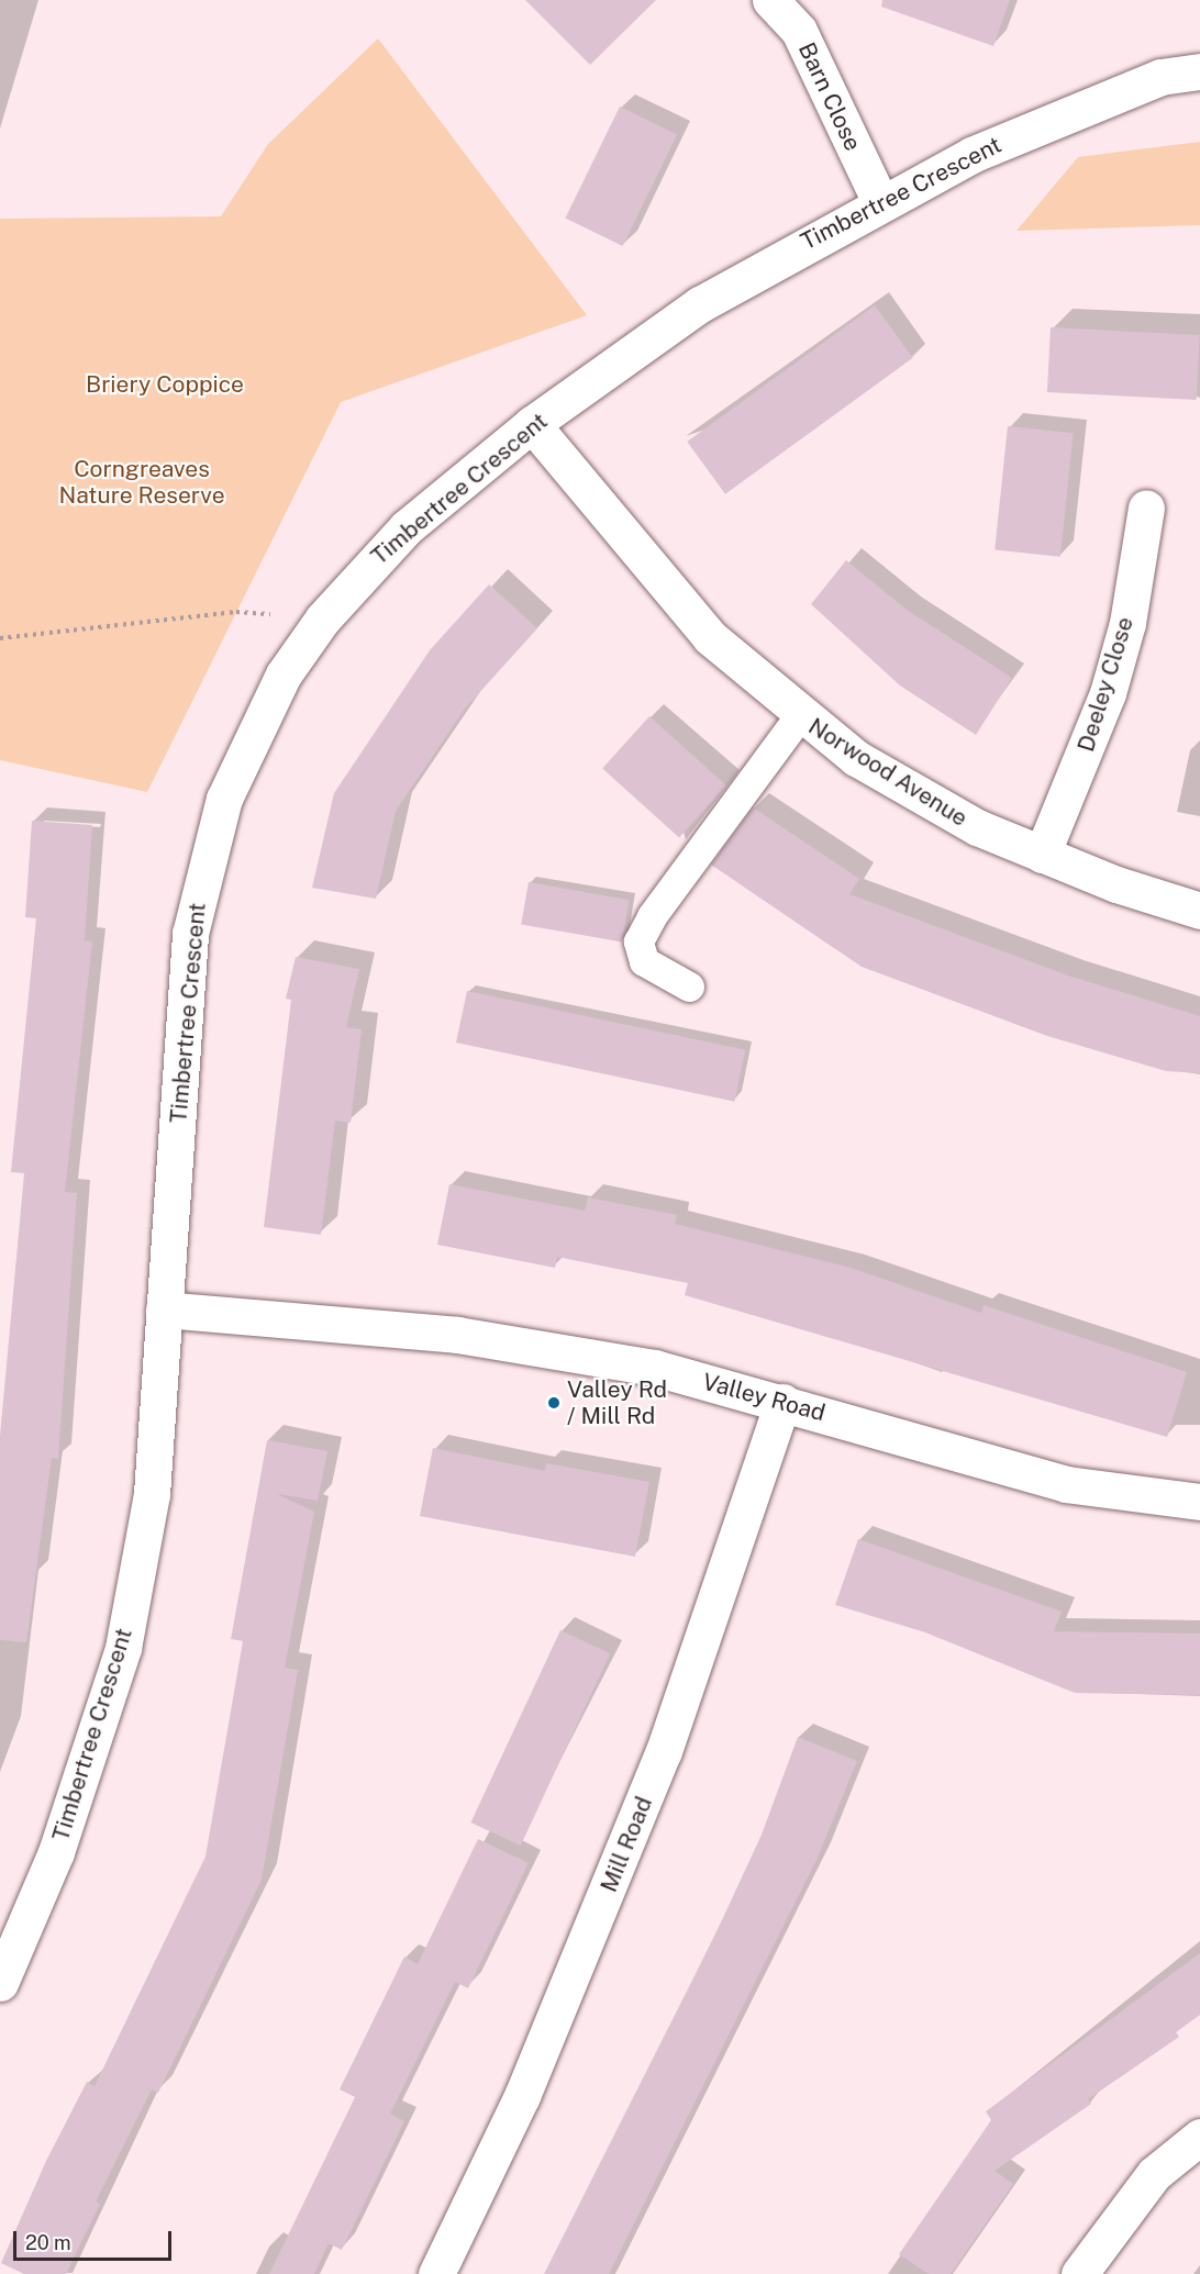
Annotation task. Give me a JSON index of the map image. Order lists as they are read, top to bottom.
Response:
{
  "streets": {
    "street": [
      "Barn Close",
      "Timbertree Crescent",
      "Deeley Close",
      "Norwood Avenue",
      "Valley Road",
      "Mill Road"
    ]
  },
  "crossings": [
    ["Barn Close", "Timbertree Crescent"],
    ["Timbertree Crescent", "Norwood Avenue"],
    ["Timbertree Crescent", "Valley Road"],
    ["Deeley Close", "Norwood Avenue"],
    ["Valley Road", "Mill Road"]
  ],
  "parks": ["Briery Coppice", "Corngreaves Nature Reserve"],
  "places": ["Valley Rd / Mill Rd"],
  "scale_bar": "20 m"
}
